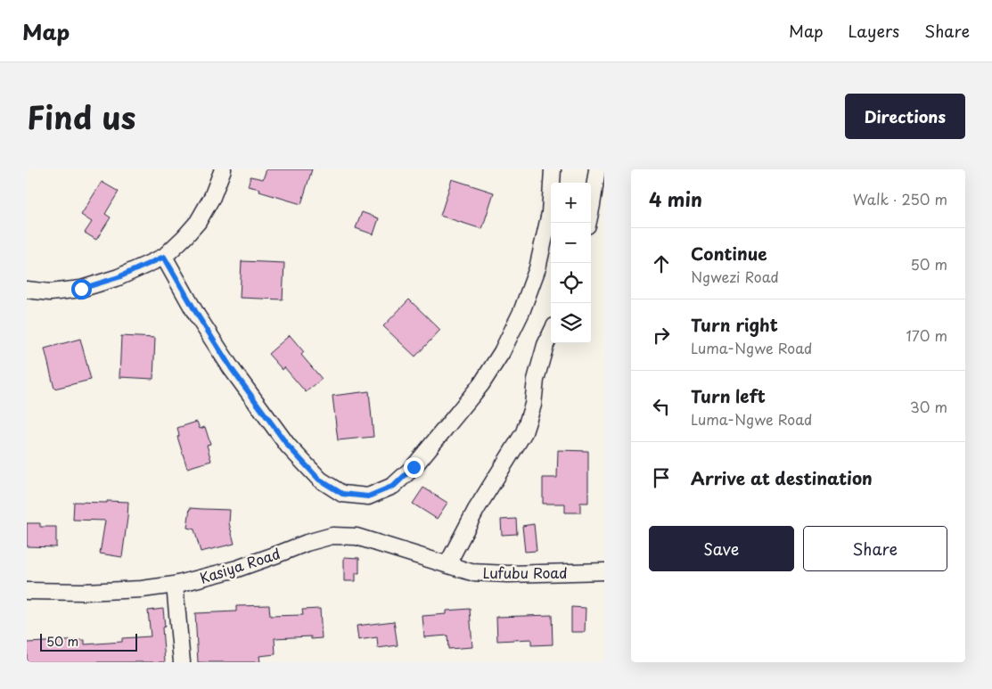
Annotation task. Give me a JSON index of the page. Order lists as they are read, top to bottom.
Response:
{
  "streets": {
    "street": ["Kasiya Road", "Lufubu Road"]
  },
  "crossings": [
    ["Kasiya Road", "Lufubu Road"]
  ],
  "scale_bar": "50 m",
  "page": {
    "header": "Map",
    "nav": ["Map", "Layers", "Share"],
    "title": "Find us",
    "buttons": [
      "Directions",
      ["Save", "Share"]
    ],
    "heading": ["4 min", "Walk · 250 m"],
    "map_buttons": ["+", "−"],
    "list": [
      ["Continue", "Ngwezi Road", "50 m"],
      ["Turn right", "Luma-Ngwe Road", "170 m"],
      ["Turn left", "Luma-Ngwe Road", "30 m"],
      "Arrive at destination"
    ],
    "scale": "50 m"
  }
}
